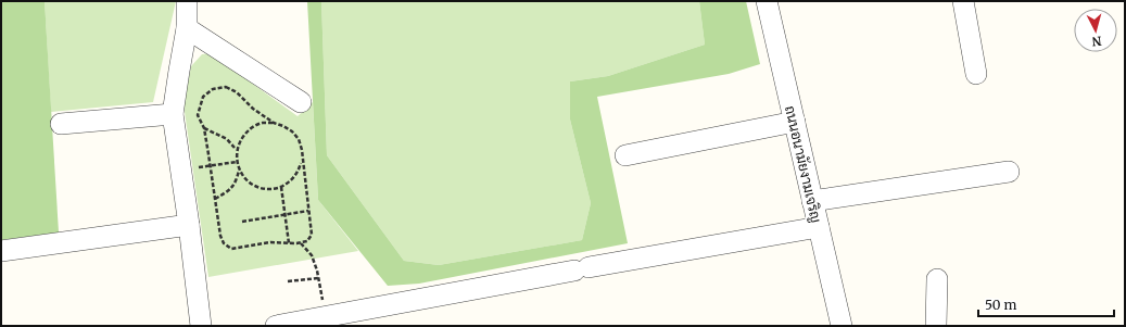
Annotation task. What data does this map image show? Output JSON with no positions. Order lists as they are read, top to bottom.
{
  "streets": {
    "street": ["ถนนอนามัยงามเจริญ"]
  },
  "scale_bar": "50 m",
  "north": "bottom"
}
